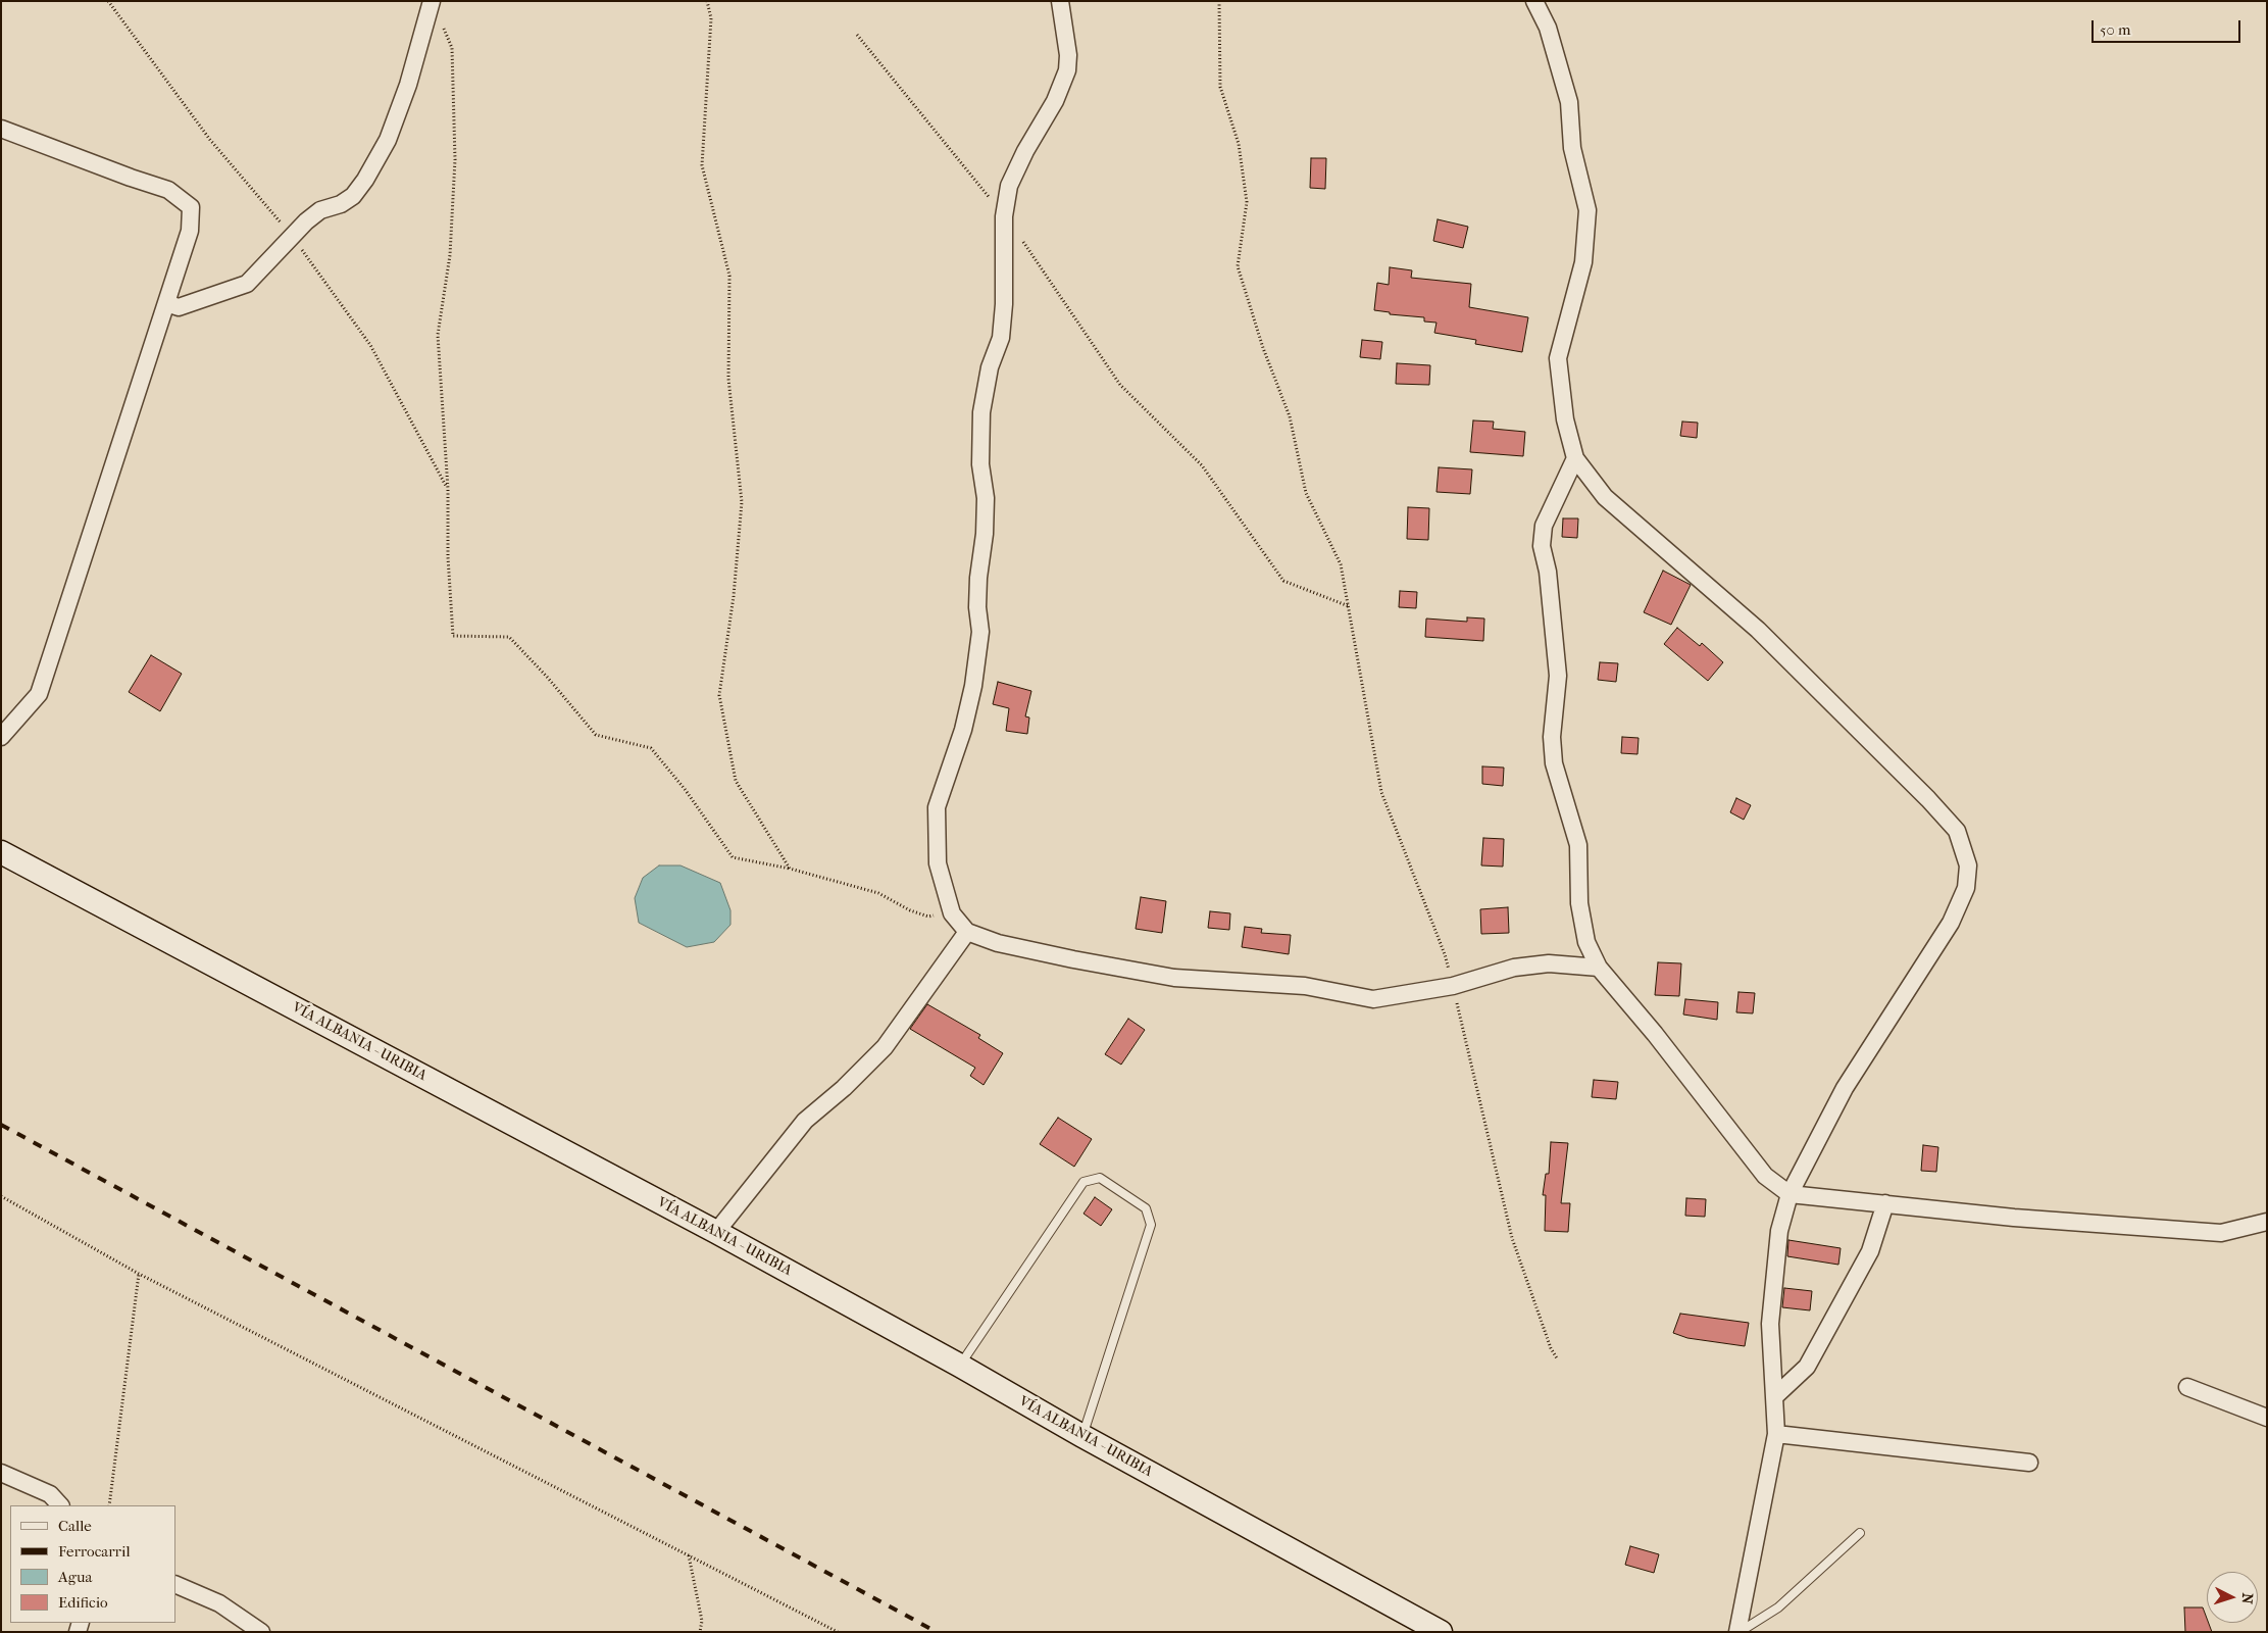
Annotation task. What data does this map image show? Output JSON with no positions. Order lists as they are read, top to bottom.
{
  "streets": {
    "main road": ["VÍA ALBANIA - URIBIA"]
  },
  "legend": [
    "Calle",
    "Ferrocarril",
    "Agua",
    "Edificio"
  ],
  "scale_bar": "50 m",
  "north": "right"
}
